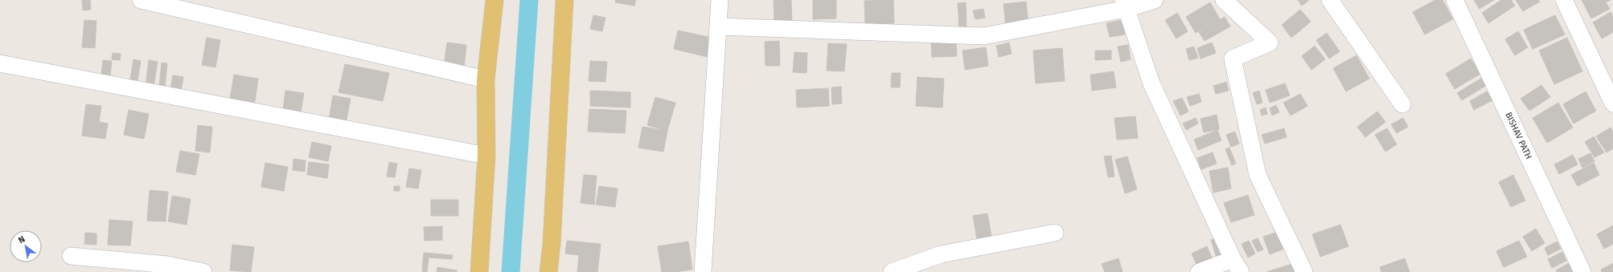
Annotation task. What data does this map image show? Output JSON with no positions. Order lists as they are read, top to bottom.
{
  "streets": {
    "street": ["BISHAV PATH"]
  },
  "north": "top left"
}
